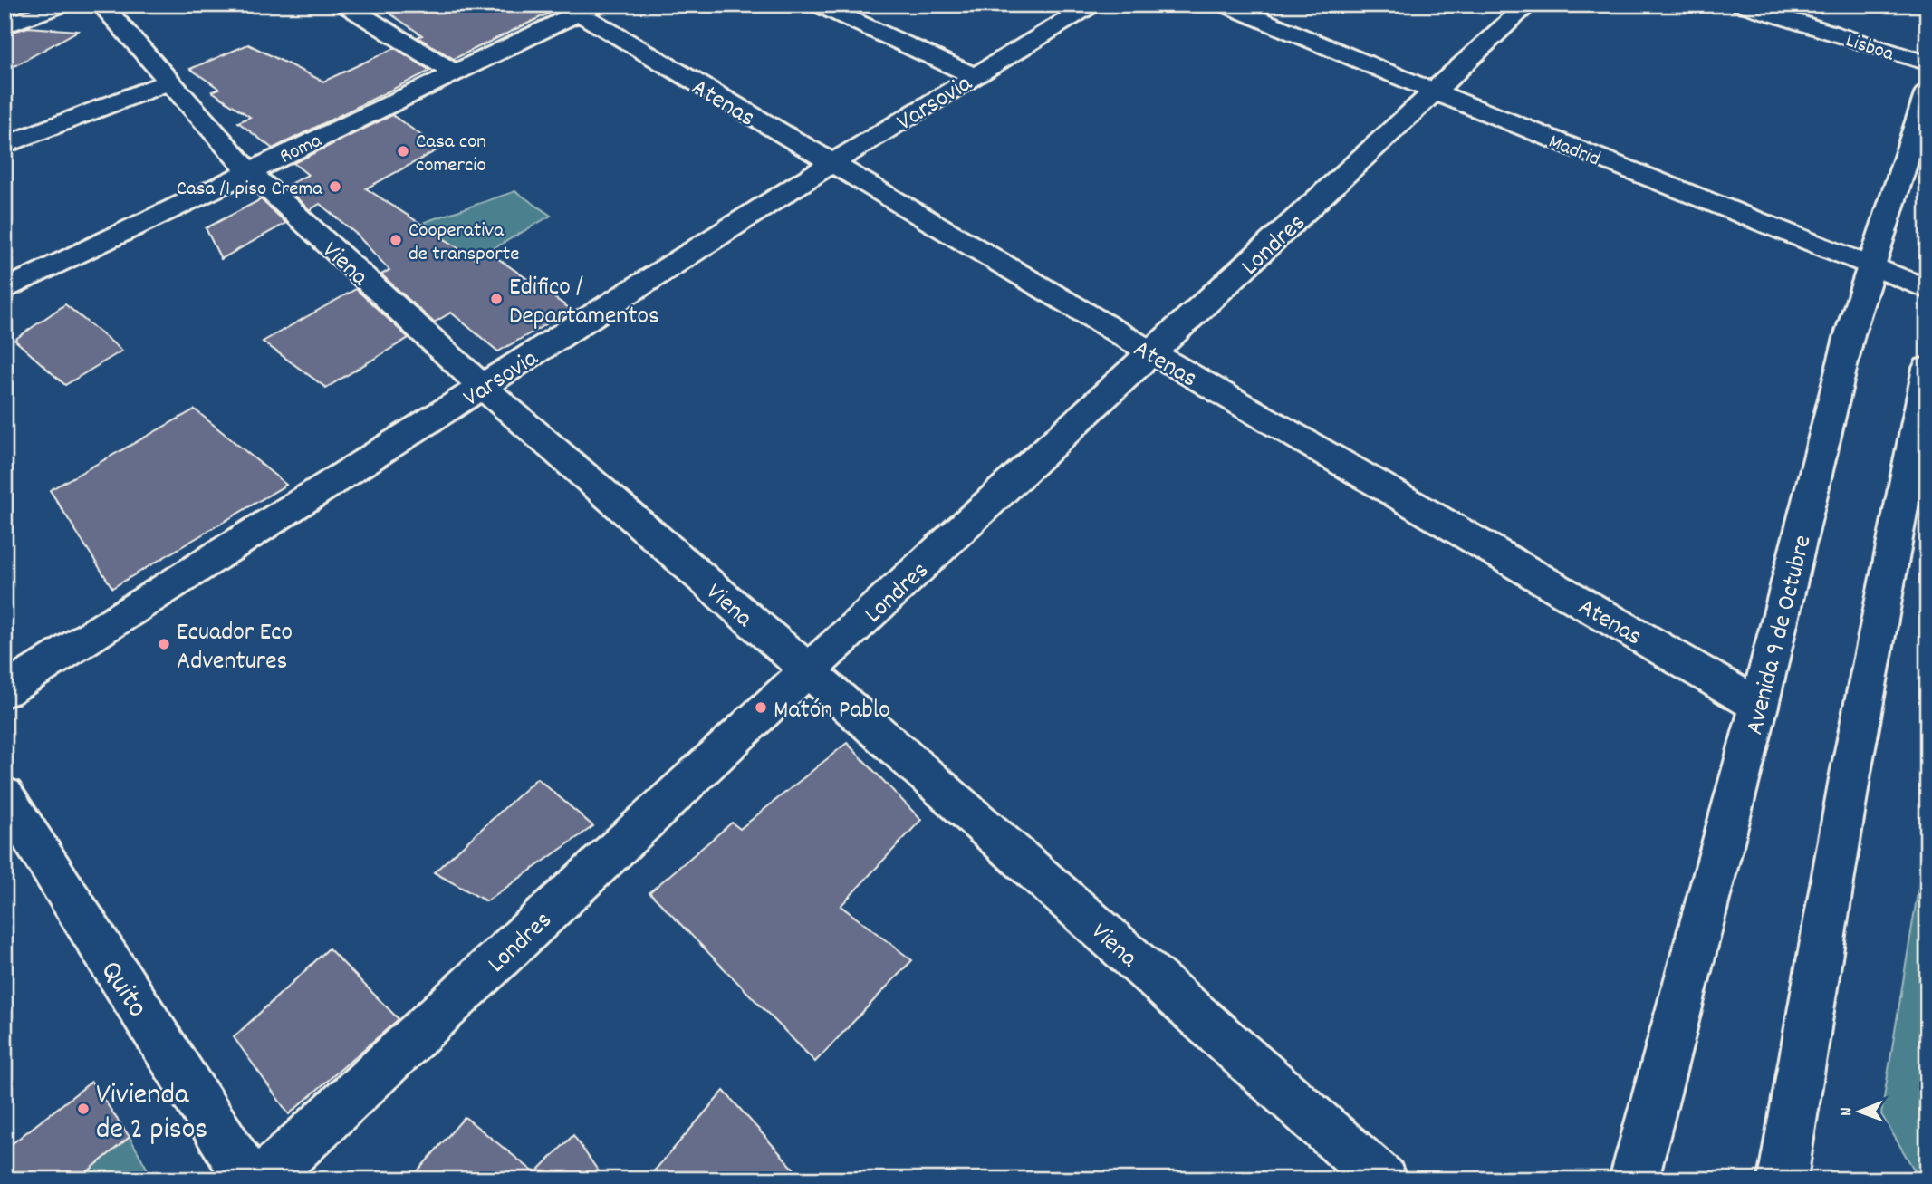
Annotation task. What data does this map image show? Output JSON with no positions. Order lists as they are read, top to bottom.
{
  "streets": {
    "street": [
      "Lisboa",
      "Atenas",
      "Varsovia",
      "Roma",
      "Madrid",
      "Londres",
      "Viena",
      "Avenida 9 de Octubre",
      "Quito"
    ]
  },
  "crossings": [
    ["Atenas", "Varsovia"],
    ["Atenas", "Roma"],
    ["Atenas", "Londres"],
    ["Atenas", "Avenida 9 de Octubre"],
    ["Varsovia", "Viena"],
    ["Roma", "Viena"],
    ["Madrid", "Londres"],
    ["Madrid", "Avenida 9 de Octubre"],
    ["Londres", "Viena"]
  ],
  "places": [
    "Casa con comercio",
    "Casa /1 piso Crema",
    "Cooperativa de transporte",
    "Edifico / Departamentos",
    "Ecuador Eco Adventures",
    "Matón Pablo",
    "Vivienda de 2 pisos"
  ],
  "north": "left"
}
